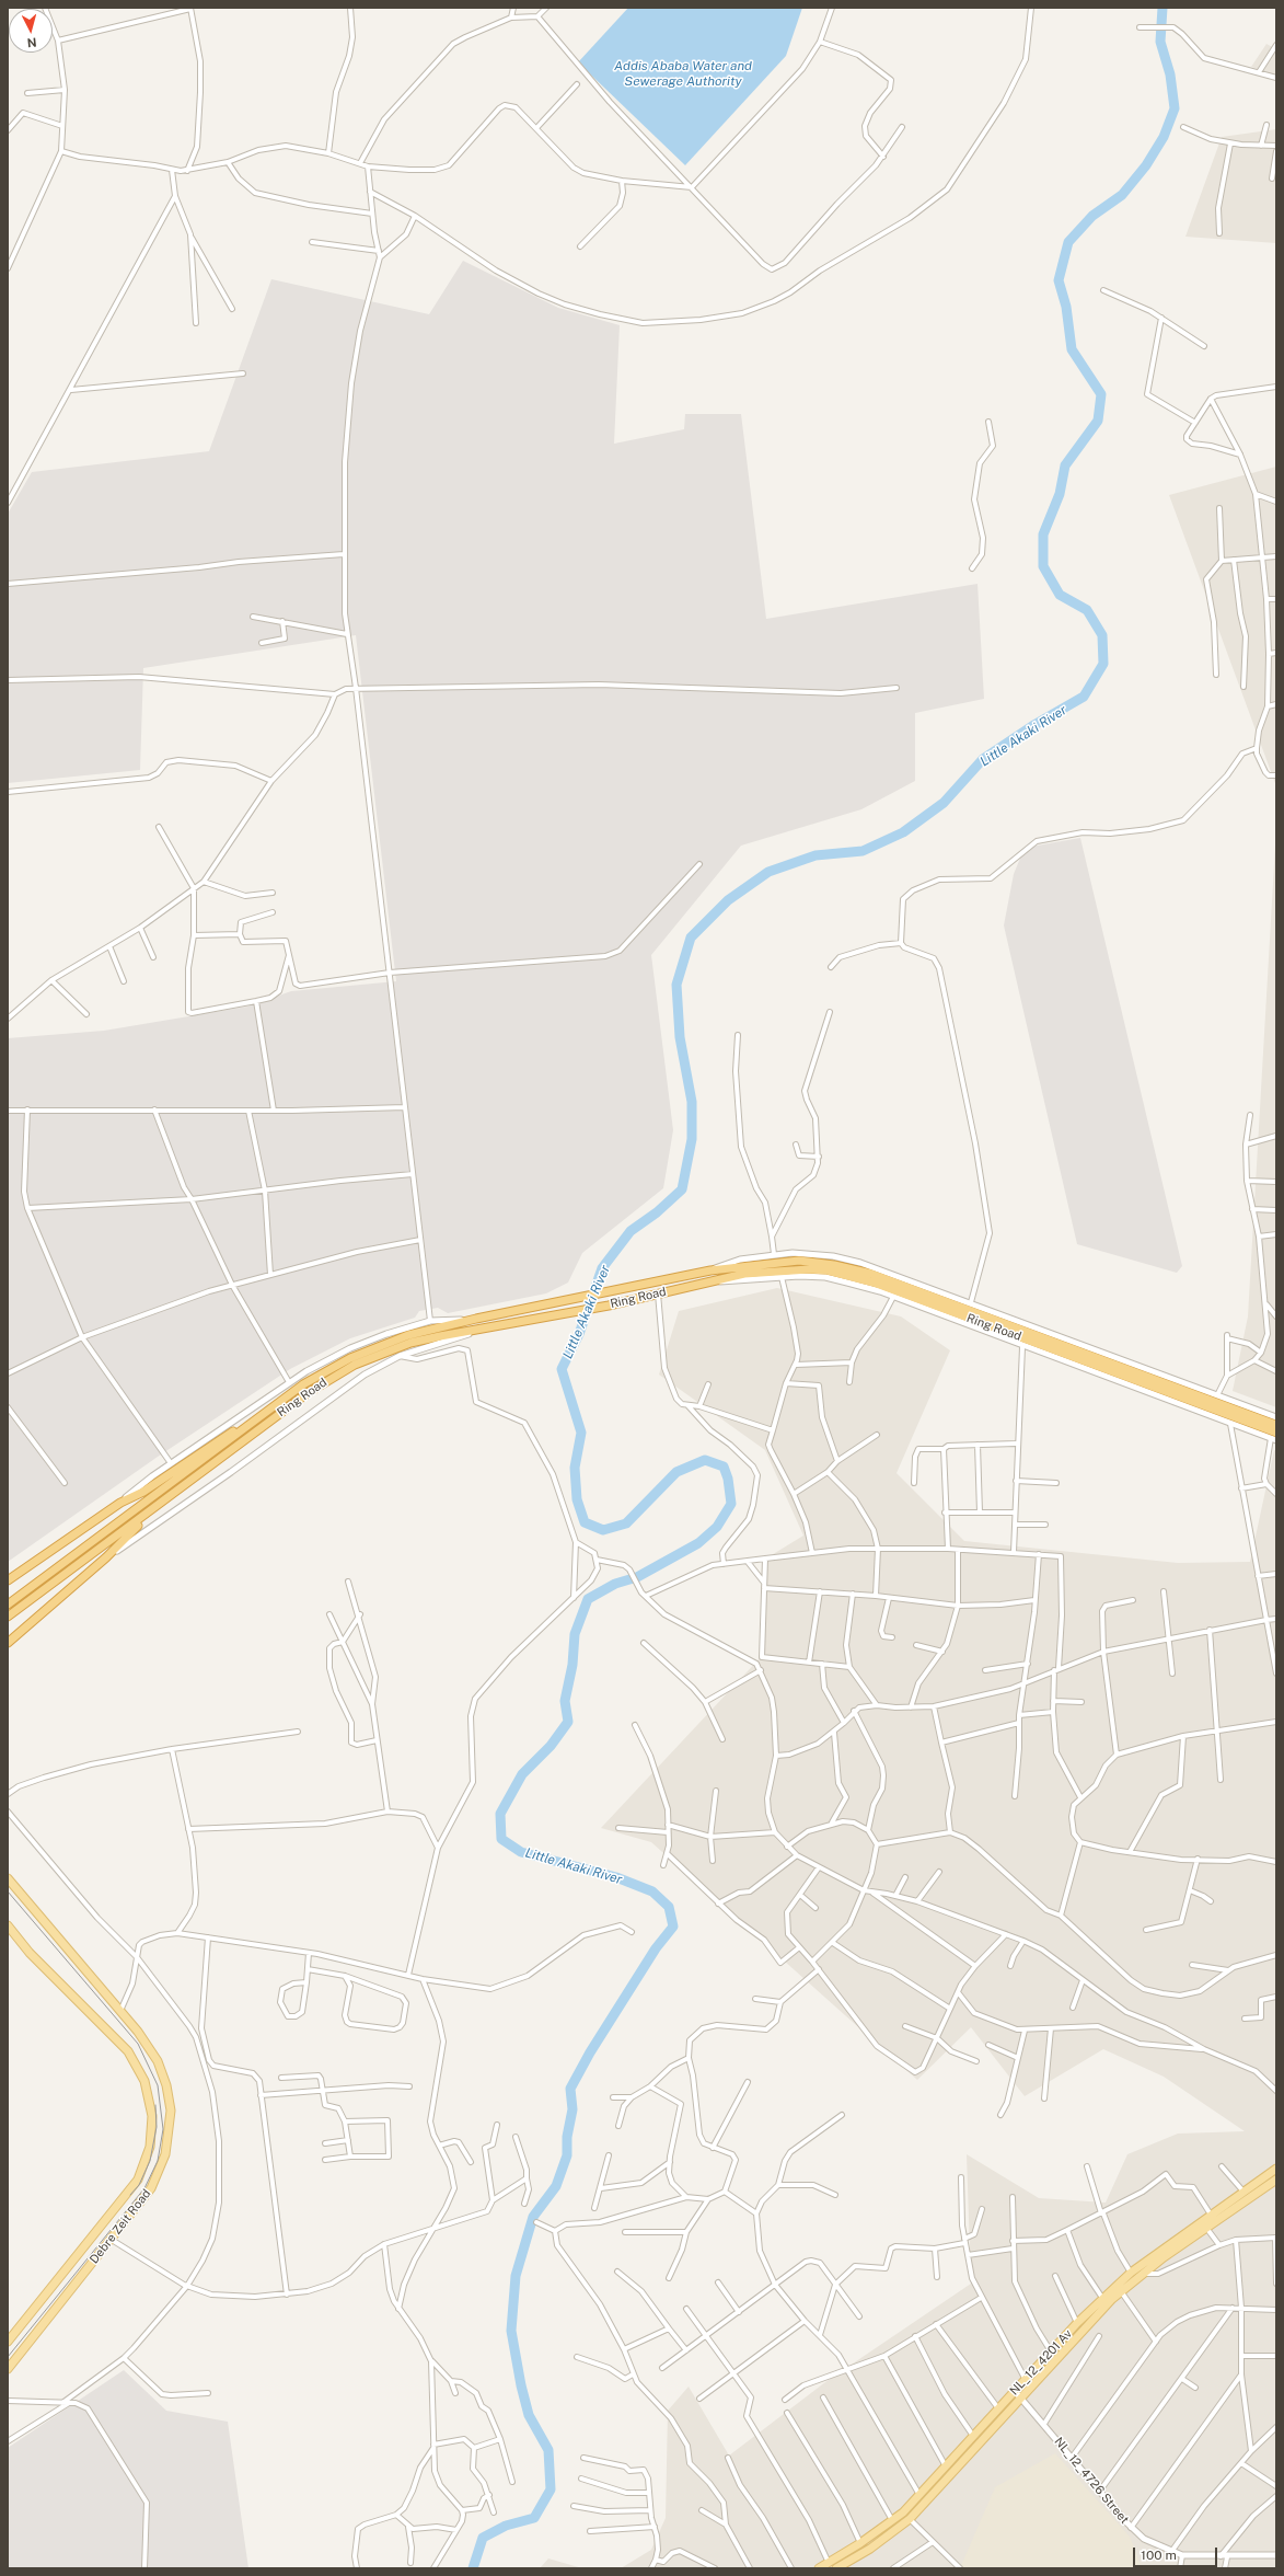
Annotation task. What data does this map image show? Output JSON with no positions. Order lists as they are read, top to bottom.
{
  "streets": {
    "highway": ["Ring Road"],
    "main road": ["Debre Zeit Road", "NL_12_4201 Av"],
    "street": ["NL_12_4726 Street"]
  },
  "crossings": [
    ["NL_12_4201 Av", "NL_12_4726 Street"]
  ],
  "water": ["Addis Ababa Water and Sewerage Authority", "Little Akaki River"],
  "scale_bar": "100 m",
  "north": "bottom"
}
